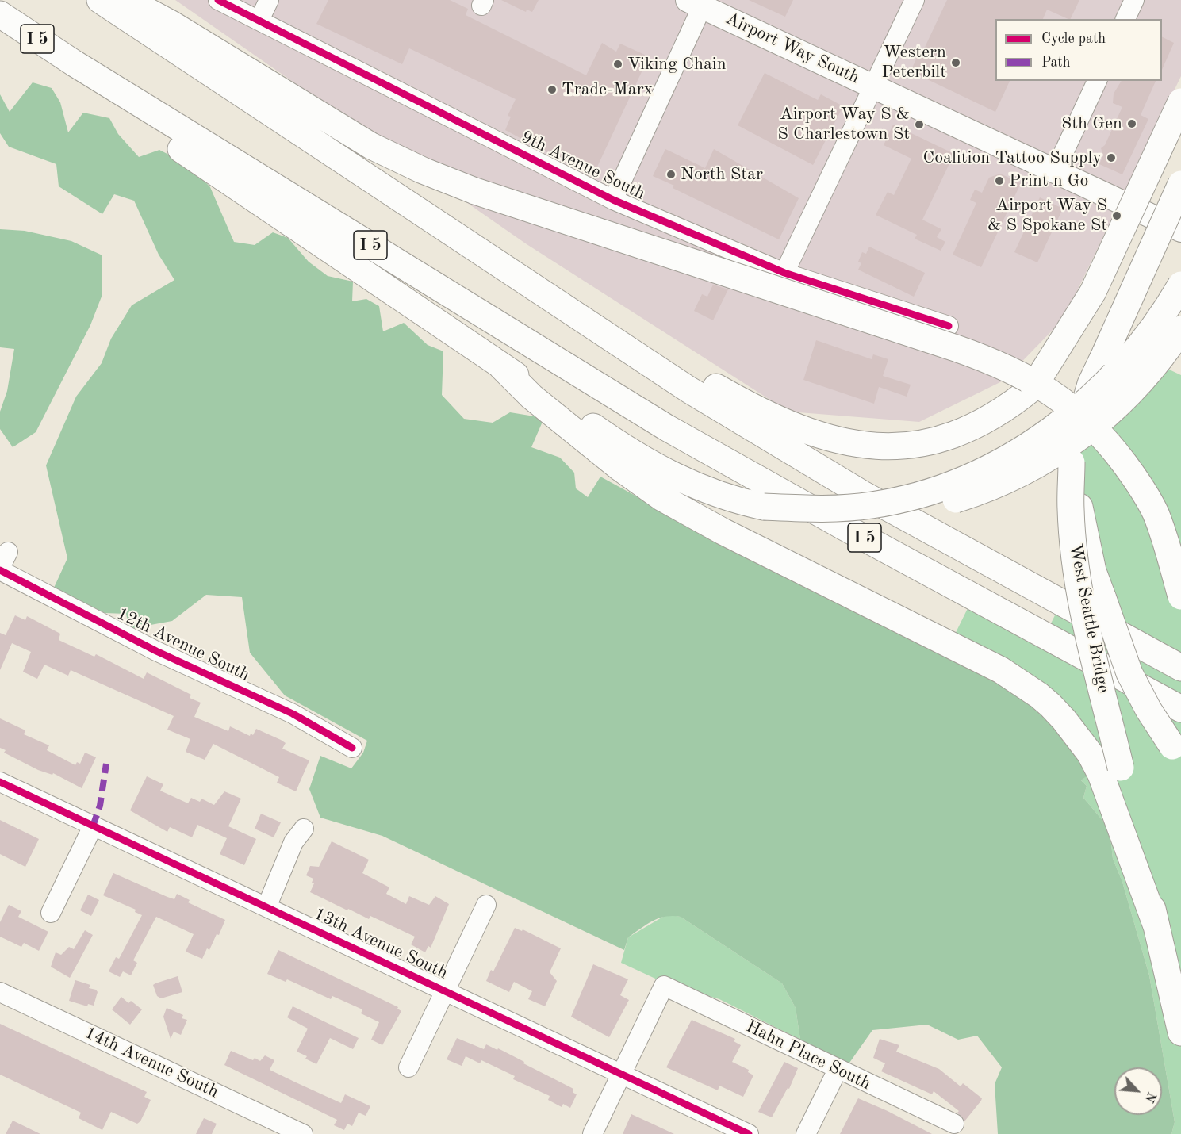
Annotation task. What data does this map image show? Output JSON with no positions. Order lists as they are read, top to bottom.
{
  "streets": {
    "highway": ["I 5", "West Seattle Bridge"],
    "main road": ["Airport Way South"],
    "street": [
      "9th Avenue South",
      "12th Avenue South",
      "13th Avenue South",
      "Hahn Place South",
      "14th Avenue South"
    ]
  },
  "crossings": [
    ["13th Avenue South", "Hahn Place South"]
  ],
  "places": [
    "Western Peterbilt",
    "Viking Chain",
    "Trade-Marx",
    "8th Gen",
    "Airport Way S & S Charlestown St",
    "Coalition Tattoo Supply",
    "North Star",
    "Print n Go",
    "Airport Way S & S Spokane St"
  ],
  "legend": ["Cycle path", "Path"],
  "north": "bottom right"
}
